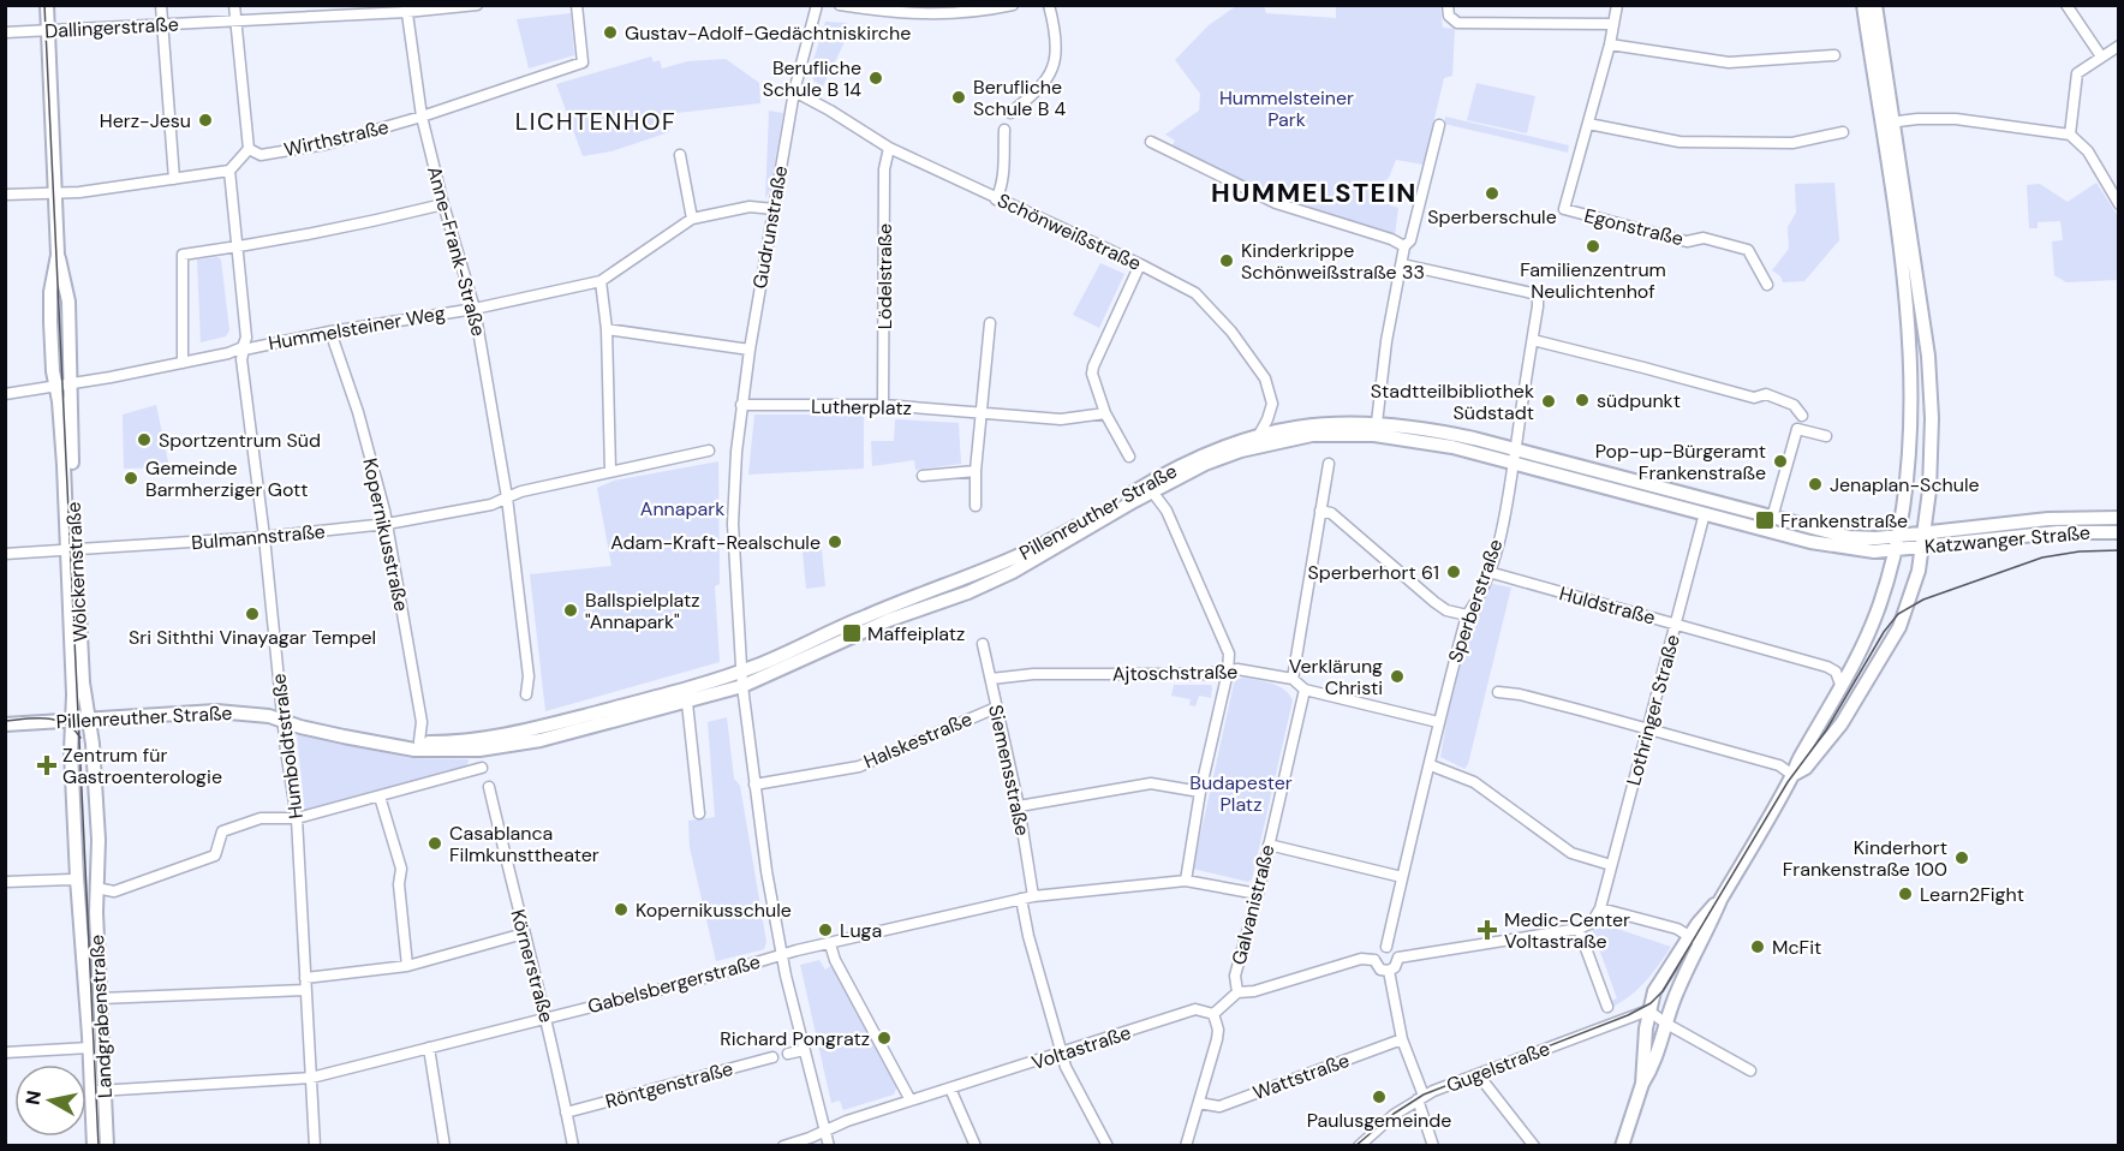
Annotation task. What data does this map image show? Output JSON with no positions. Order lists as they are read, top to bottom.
{
  "streets": {
    "main road": [
      "Pillenreuther Straße",
      "Katzwanger Straße",
      "Wölckernstraße",
      "Landgrabenstraße"
    ],
    "street": [
      "Dallingerstraße",
      "Wirthstraße",
      "Gudrunstraße",
      "Egonstraße",
      "Schönweißstraße",
      "Anne-Frank-Straße",
      "Lödelstraße",
      "Hummelsteiner Weg",
      "Lutherplatz",
      "Kopernikusstraße",
      "Bulmannstraße",
      "Sperberstraße",
      "Huldstraße",
      "Ajtoschstraße",
      "Lothringer Straße",
      "Halskestraße",
      "Humboldtstraße",
      "Siemensstraße",
      "Galvanistraße",
      "Körnerstraße",
      "Gabelsbergerstraße",
      "Voltastraße",
      "Gugelstraße",
      "Wattstraße",
      "Röntgenstraße"
    ]
  },
  "crossings": [
    ["Dallingerstraße", "Anne-Frank-Straße"],
    ["Dallingerstraße", "Wölckernstraße"],
    ["Wirthstraße", "Anne-Frank-Straße"],
    ["Gudrunstraße", "Schönweißstraße"],
    ["Gudrunstraße", "Hummelsteiner Weg"],
    ["Gudrunstraße", "Lutherplatz"],
    ["Gudrunstraße", "Pillenreuther Straße"],
    ["Schönweißstraße", "Lödelstraße"],
    ["Schönweißstraße", "Pillenreuther Straße"],
    ["Anne-Frank-Straße", "Hummelsteiner Weg"],
    ["Anne-Frank-Straße", "Bulmannstraße"],
    ["Lödelstraße", "Lutherplatz"],
    ["Hummelsteiner Weg", "Kopernikusstraße"],
    ["Hummelsteiner Weg", "Wölckernstraße"],
    ["Hummelsteiner Weg", "Humboldtstraße"],
    ["Pillenreuther Straße", "Kopernikusstraße"],
    ["Pillenreuther Straße", "Katzwanger Straße"],
    ["Pillenreuther Straße", "Wölckernstraße"],
    ["Pillenreuther Straße", "Sperberstraße"],
    ["Pillenreuther Straße", "Lothringer Straße"],
    ["Pillenreuther Straße", "Humboldtstraße"],
    ["Kopernikusstraße", "Bulmannstraße"],
    ["Bulmannstraße", "Wölckernstraße"],
    ["Bulmannstraße", "Humboldtstraße"],
    ["Wölckernstraße", "Landgrabenstraße"],
    ["Sperberstraße", "Huldstraße"],
    ["Huldstraße", "Lothringer Straße"],
    ["Ajtoschstraße", "Siemensstraße"],
    ["Halskestraße", "Siemensstraße"],
    ["Humboldtstraße", "Gabelsbergerstraße"],
    ["Siemensstraße", "Gabelsbergerstraße"],
    ["Galvanistraße", "Gabelsbergerstraße"],
    ["Körnerstraße", "Gabelsbergerstraße"],
    ["Körnerstraße", "Röntgenstraße"],
    ["Gabelsbergerstraße", "Landgrabenstraße"]
  ],
  "districts": ["LICHTENHOF", "HUMMELSTEIN"],
  "parks": ["Hummelsteiner Park", "Annapark", "Budapester Platz"],
  "places": {
    "other": [
      "Gustav-Adolf-Gedächtniskirche",
      "Berufliche Schule B 14",
      "Berufliche Schule B 4",
      "Herz-Jesu",
      "Sperberschule",
      "Familienzentrum Neulichtenhof",
      "Kinderkrippe Schönweißstraße 33",
      "südpunkt",
      "Stadtteilbibliothek Südstadt",
      "Sportzentrum Süd",
      "Pop-up-Bürgeramt Frankenstraße",
      "Gemeinde Barmherziger Gott",
      "Jenaplan-Schule",
      "Adam-Kraft-Realschule",
      "Sperberhort 61",
      "Ballspielplatz \"Annapark\"",
      "Sri Siththi Vinayagar Tempel",
      "Verklärung Christi",
      "Casablanca Filmkunsttheater",
      "Kinderhort Frankenstraße 100",
      "Learn2Fight",
      "Kopernikusschule",
      "Luga",
      "McFit",
      "Richard Pongratz",
      "Paulusgemeinde"
    ],
    "transit": ["Frankenstraße", "Maffeiplatz"],
    "health": ["Zentrum für Gastroenterologie", "Medic-Center Voltastraße"]
  },
  "north": "left"
}
